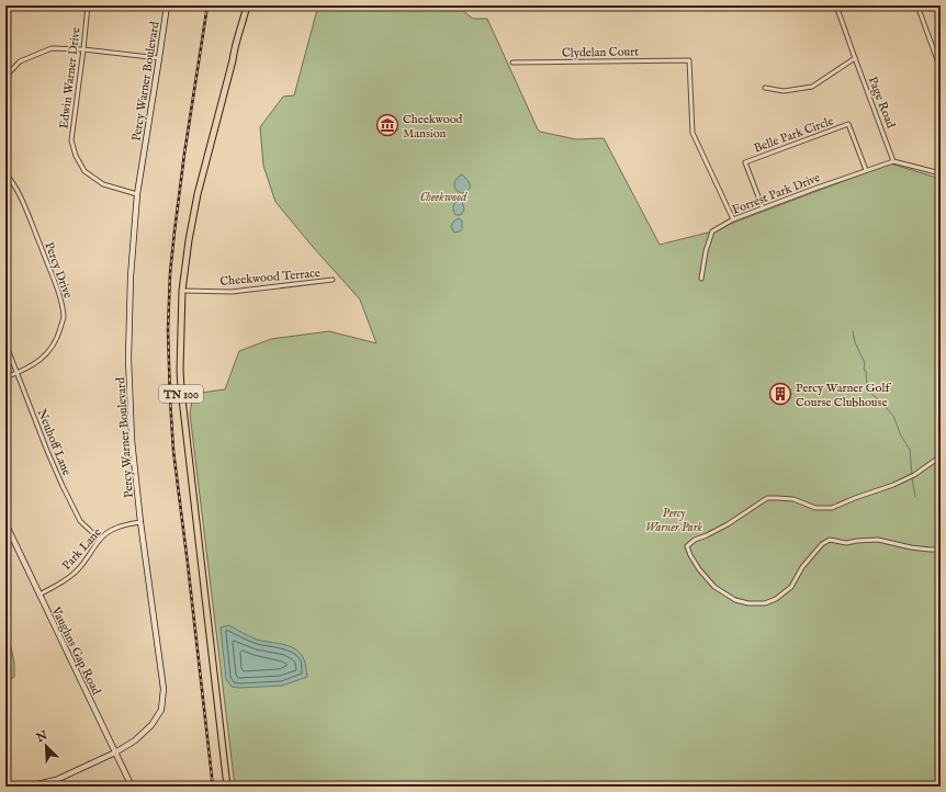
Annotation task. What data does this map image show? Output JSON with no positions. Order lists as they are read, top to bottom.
{
  "streets": {
    "main road": ["TN 100"],
    "street": [
      "Clydelan Court",
      "Edwin Warner Drive",
      "Percy Warner Boulevard",
      "Page Road",
      "Belle Park Circle",
      "Forrest Park Drive",
      "Percy Drive",
      "Cheekwood Terrace",
      "Neuhoff Lane",
      "Park Lane",
      "Vaughns Gap Road"
    ]
  },
  "crossings": [
    ["Clydelan Court", "Forrest Park Drive"],
    ["Edwin Warner Drive", "Percy Warner Boulevard"],
    ["Percy Warner Boulevard", "Park Lane"],
    ["Percy Warner Boulevard", "Vaughns Gap Road"],
    ["Page Road", "Forrest Park Drive"],
    ["Belle Park Circle", "Forrest Park Drive"],
    ["Percy Drive", "Neuhoff Lane"],
    ["Cheekwood Terrace", "TN 100"],
    ["Neuhoff Lane", "Park Lane"],
    ["Park Lane", "Vaughns Gap Road"]
  ],
  "parks": ["Cheekwood", "Percy Warner Park"],
  "places": {
    "museum": ["Cheekwood Mansion"],
    "building": ["Percy Warner Golf Course Clubhouse"]
  },
  "north": "top left"
}
